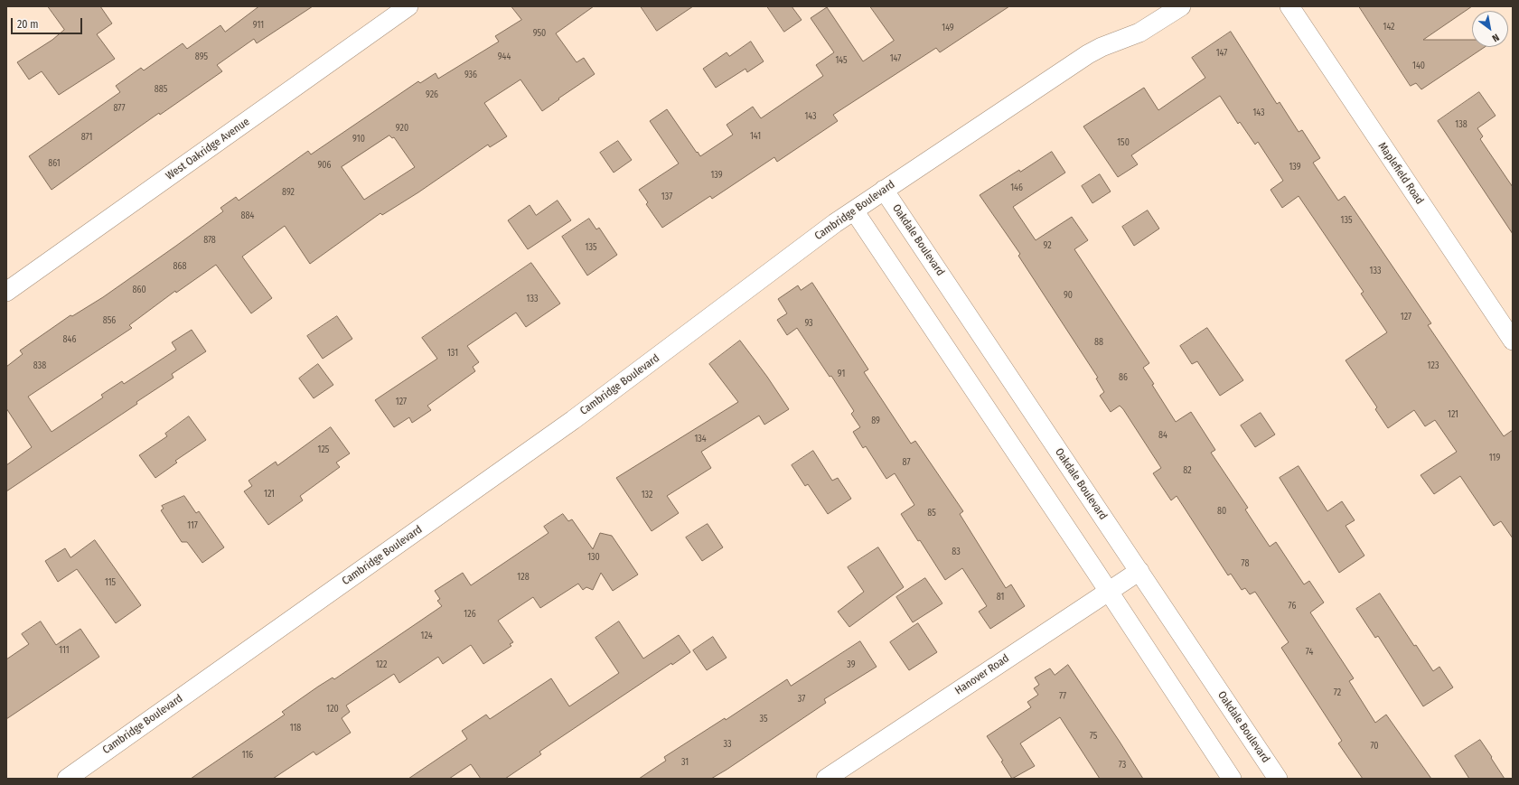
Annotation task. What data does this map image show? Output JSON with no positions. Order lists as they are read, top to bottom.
{
  "streets": {
    "street": [
      "West Oakridge Avenue",
      "Maplefield Road",
      "Cambridge Boulevard",
      "Oakdale Boulevard",
      "Hanover Road"
    ]
  },
  "crossings": [
    ["Cambridge Boulevard", "Oakdale Boulevard"],
    ["Oakdale Boulevard", "Hanover Road"]
  ],
  "house_numbers": [
    "911",
    "142",
    "149",
    "950",
    "147",
    "895",
    "944",
    "147",
    "145",
    "140",
    "936",
    "885",
    "926",
    "877",
    "143",
    "143",
    "138",
    "920",
    "141",
    "871",
    "910",
    "150",
    "861",
    "906",
    "139",
    "139",
    "146",
    "892",
    "137",
    "884",
    "135",
    "878",
    "92",
    "135",
    "868",
    "133",
    "860",
    "90",
    "133",
    "127",
    "856",
    "93",
    "846",
    "88",
    "131",
    "838",
    "123",
    "91",
    "86",
    "127",
    "121",
    "89",
    "84",
    "134",
    "125",
    "119",
    "87",
    "82",
    "121",
    "132",
    "80",
    "85",
    "117",
    "83",
    "130",
    "78",
    "128",
    "115",
    "81",
    "76",
    "126",
    "124",
    "111",
    "74",
    "122",
    "39",
    "72",
    "77",
    "37",
    "120",
    "35",
    "118",
    "75",
    "33",
    "70",
    "116",
    "31",
    "73"
  ],
  "scale_bar": "20 m",
  "north": "bottom right"
}
